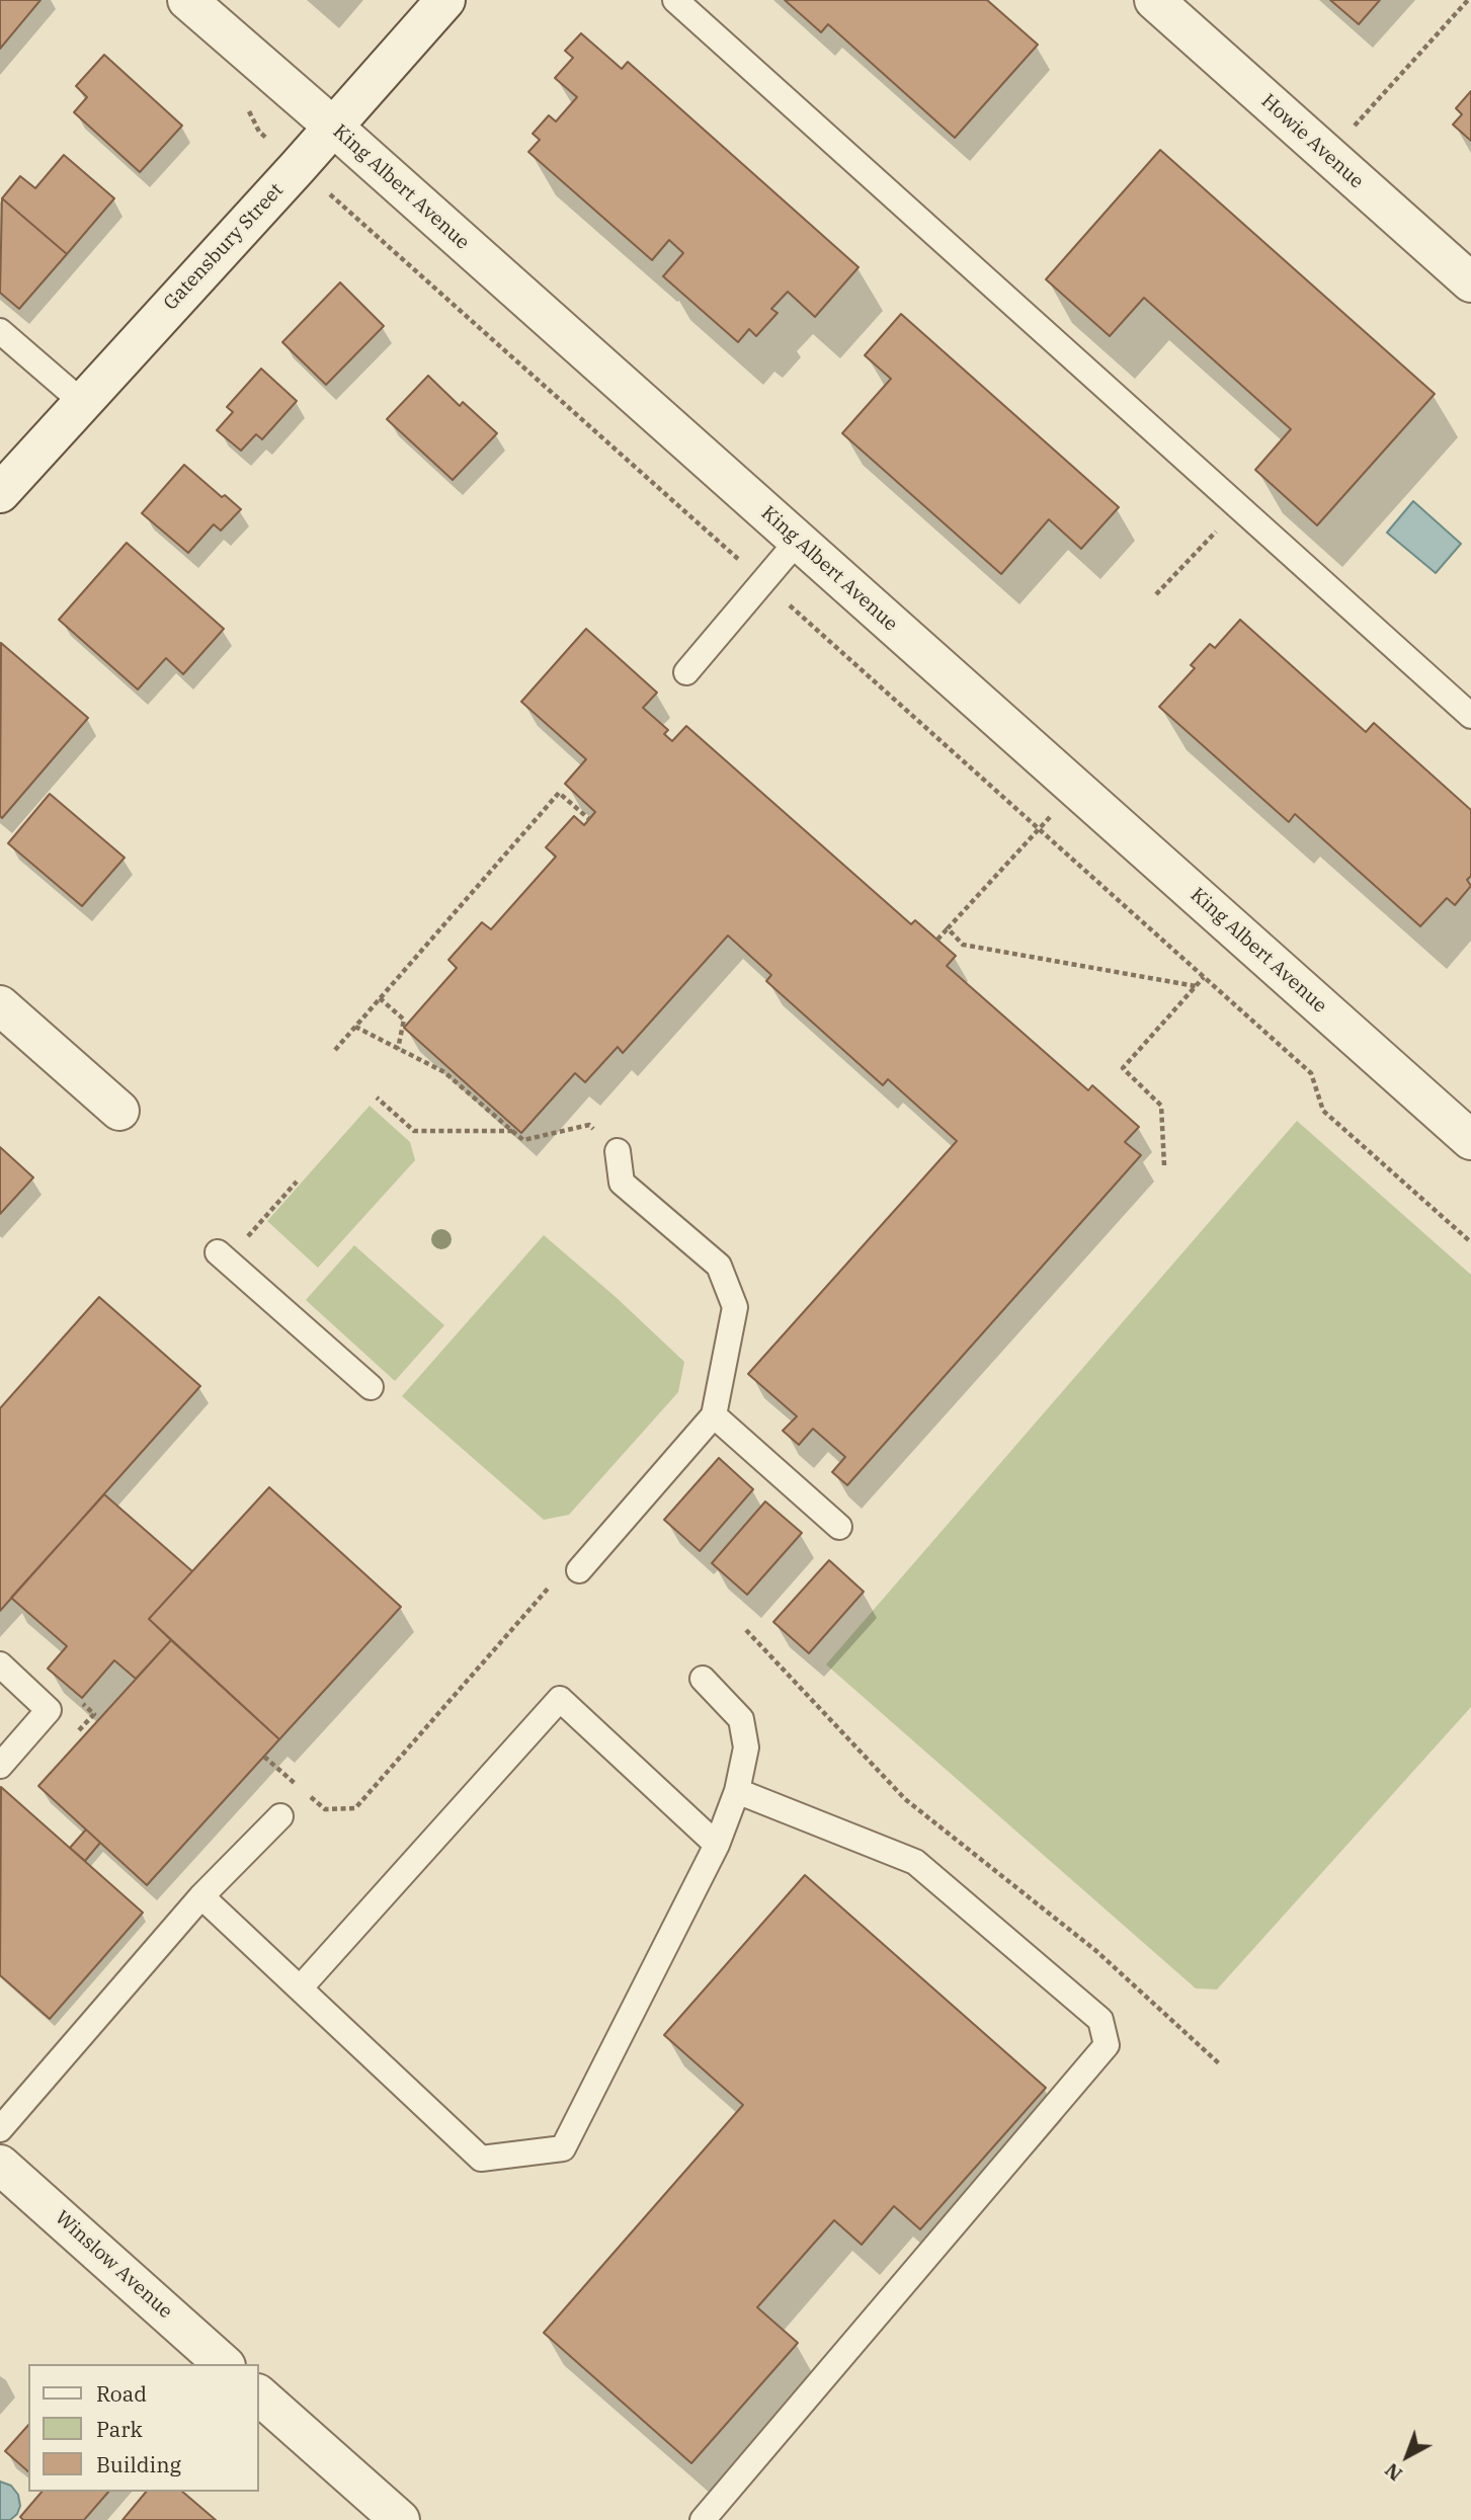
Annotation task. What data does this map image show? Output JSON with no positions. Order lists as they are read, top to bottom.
{
  "streets": {
    "street": [
      "Howie Avenue",
      "King Albert Avenue",
      "Gatensbury Street",
      "Winslow Avenue"
    ]
  },
  "crossings": [
    ["King Albert Avenue", "Gatensbury Street"]
  ],
  "legend": ["Road", "Park", "Building"],
  "north": "bottom left"
}
